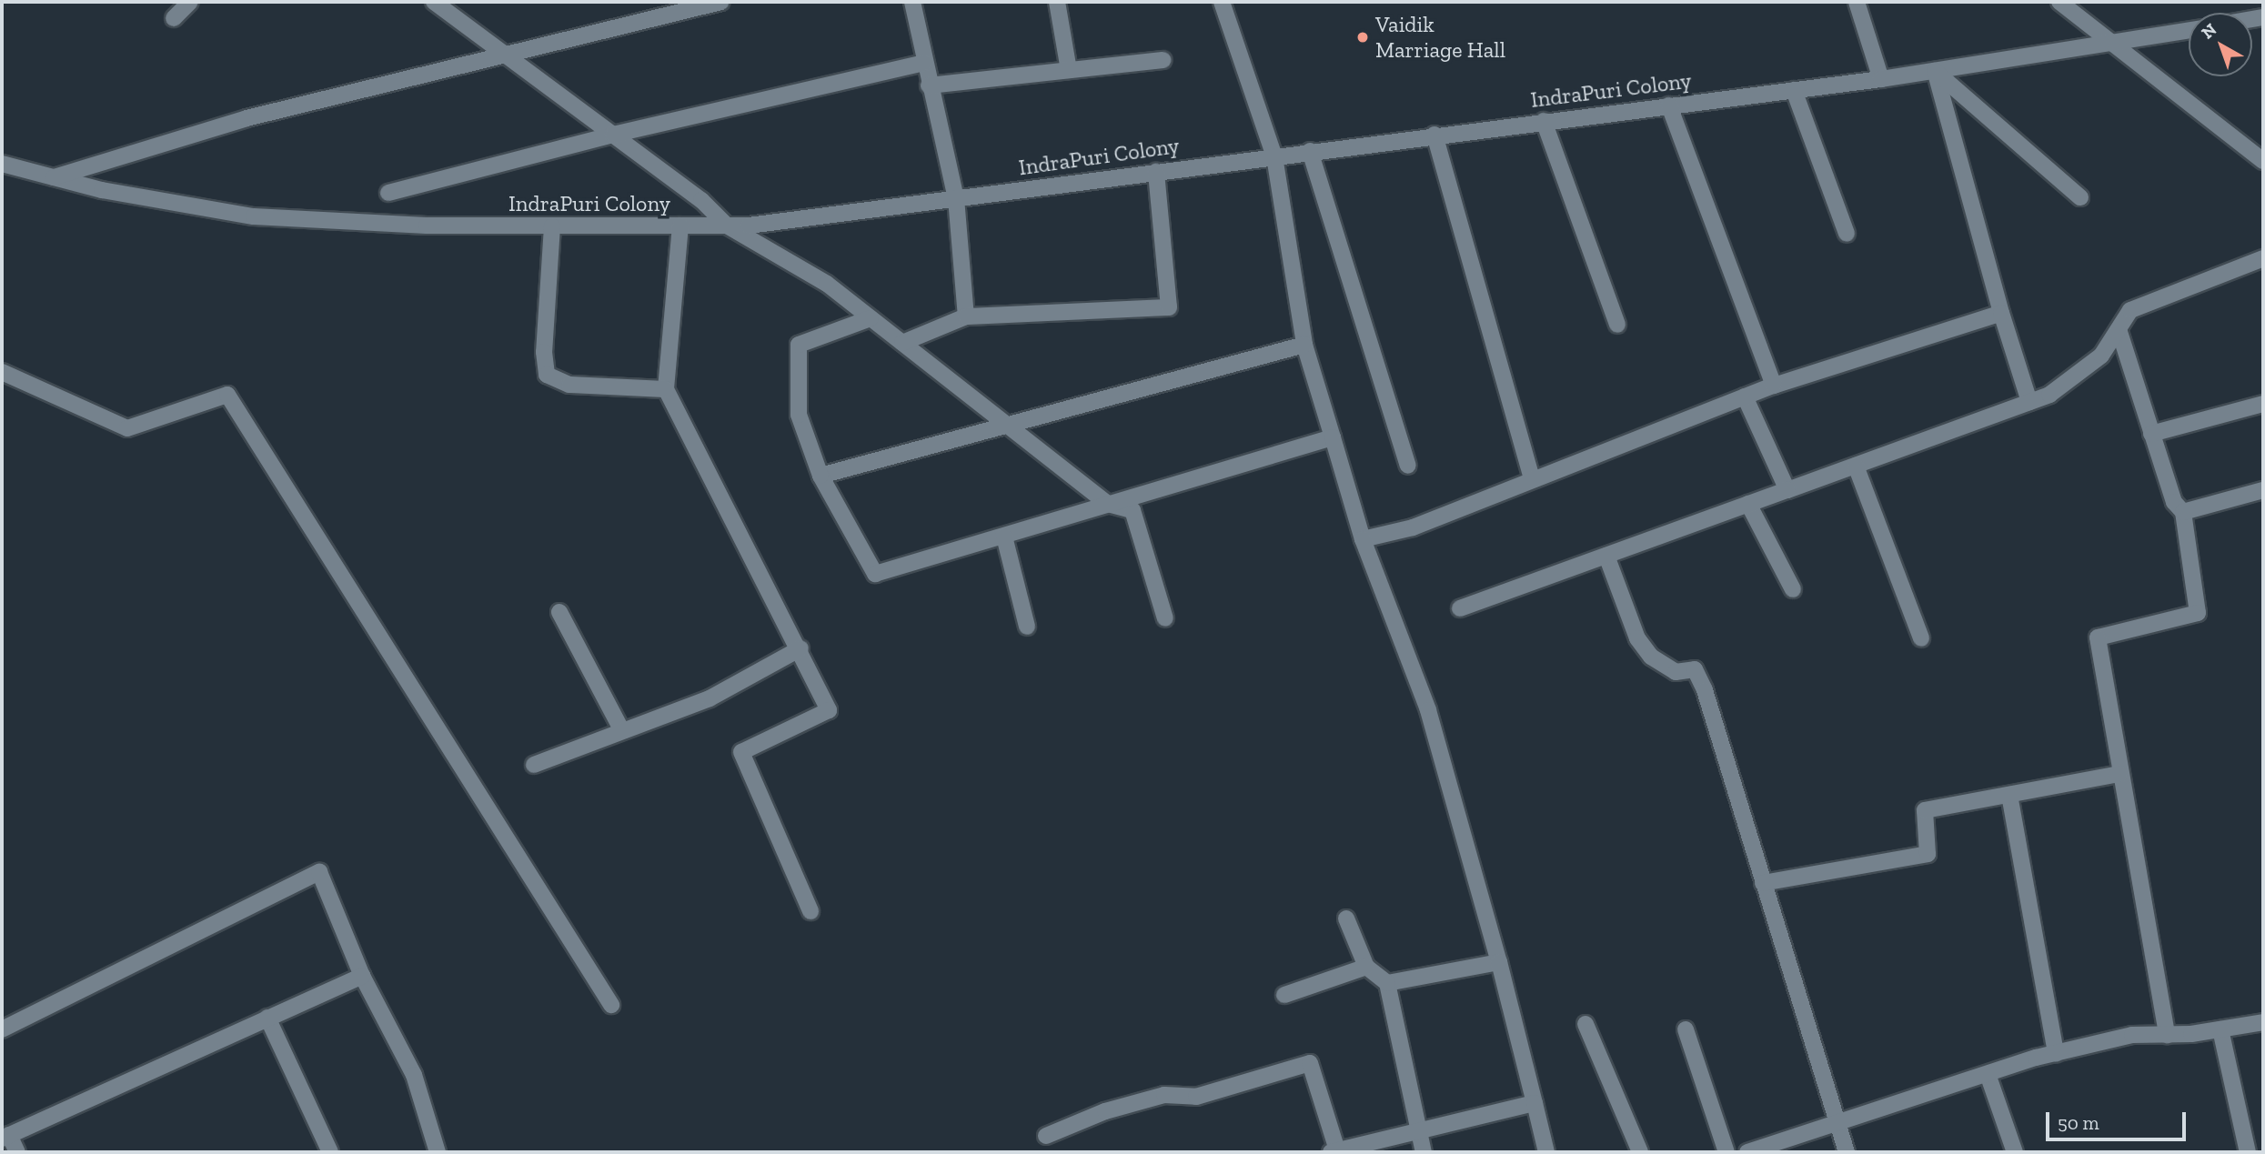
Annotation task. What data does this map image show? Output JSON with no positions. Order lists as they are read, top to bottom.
{
  "streets": {
    "street": ["IndraPuri Colony"]
  },
  "places": ["Vaidik Marriage Hall"],
  "scale_bar": "50 m",
  "north": "top left"
}
